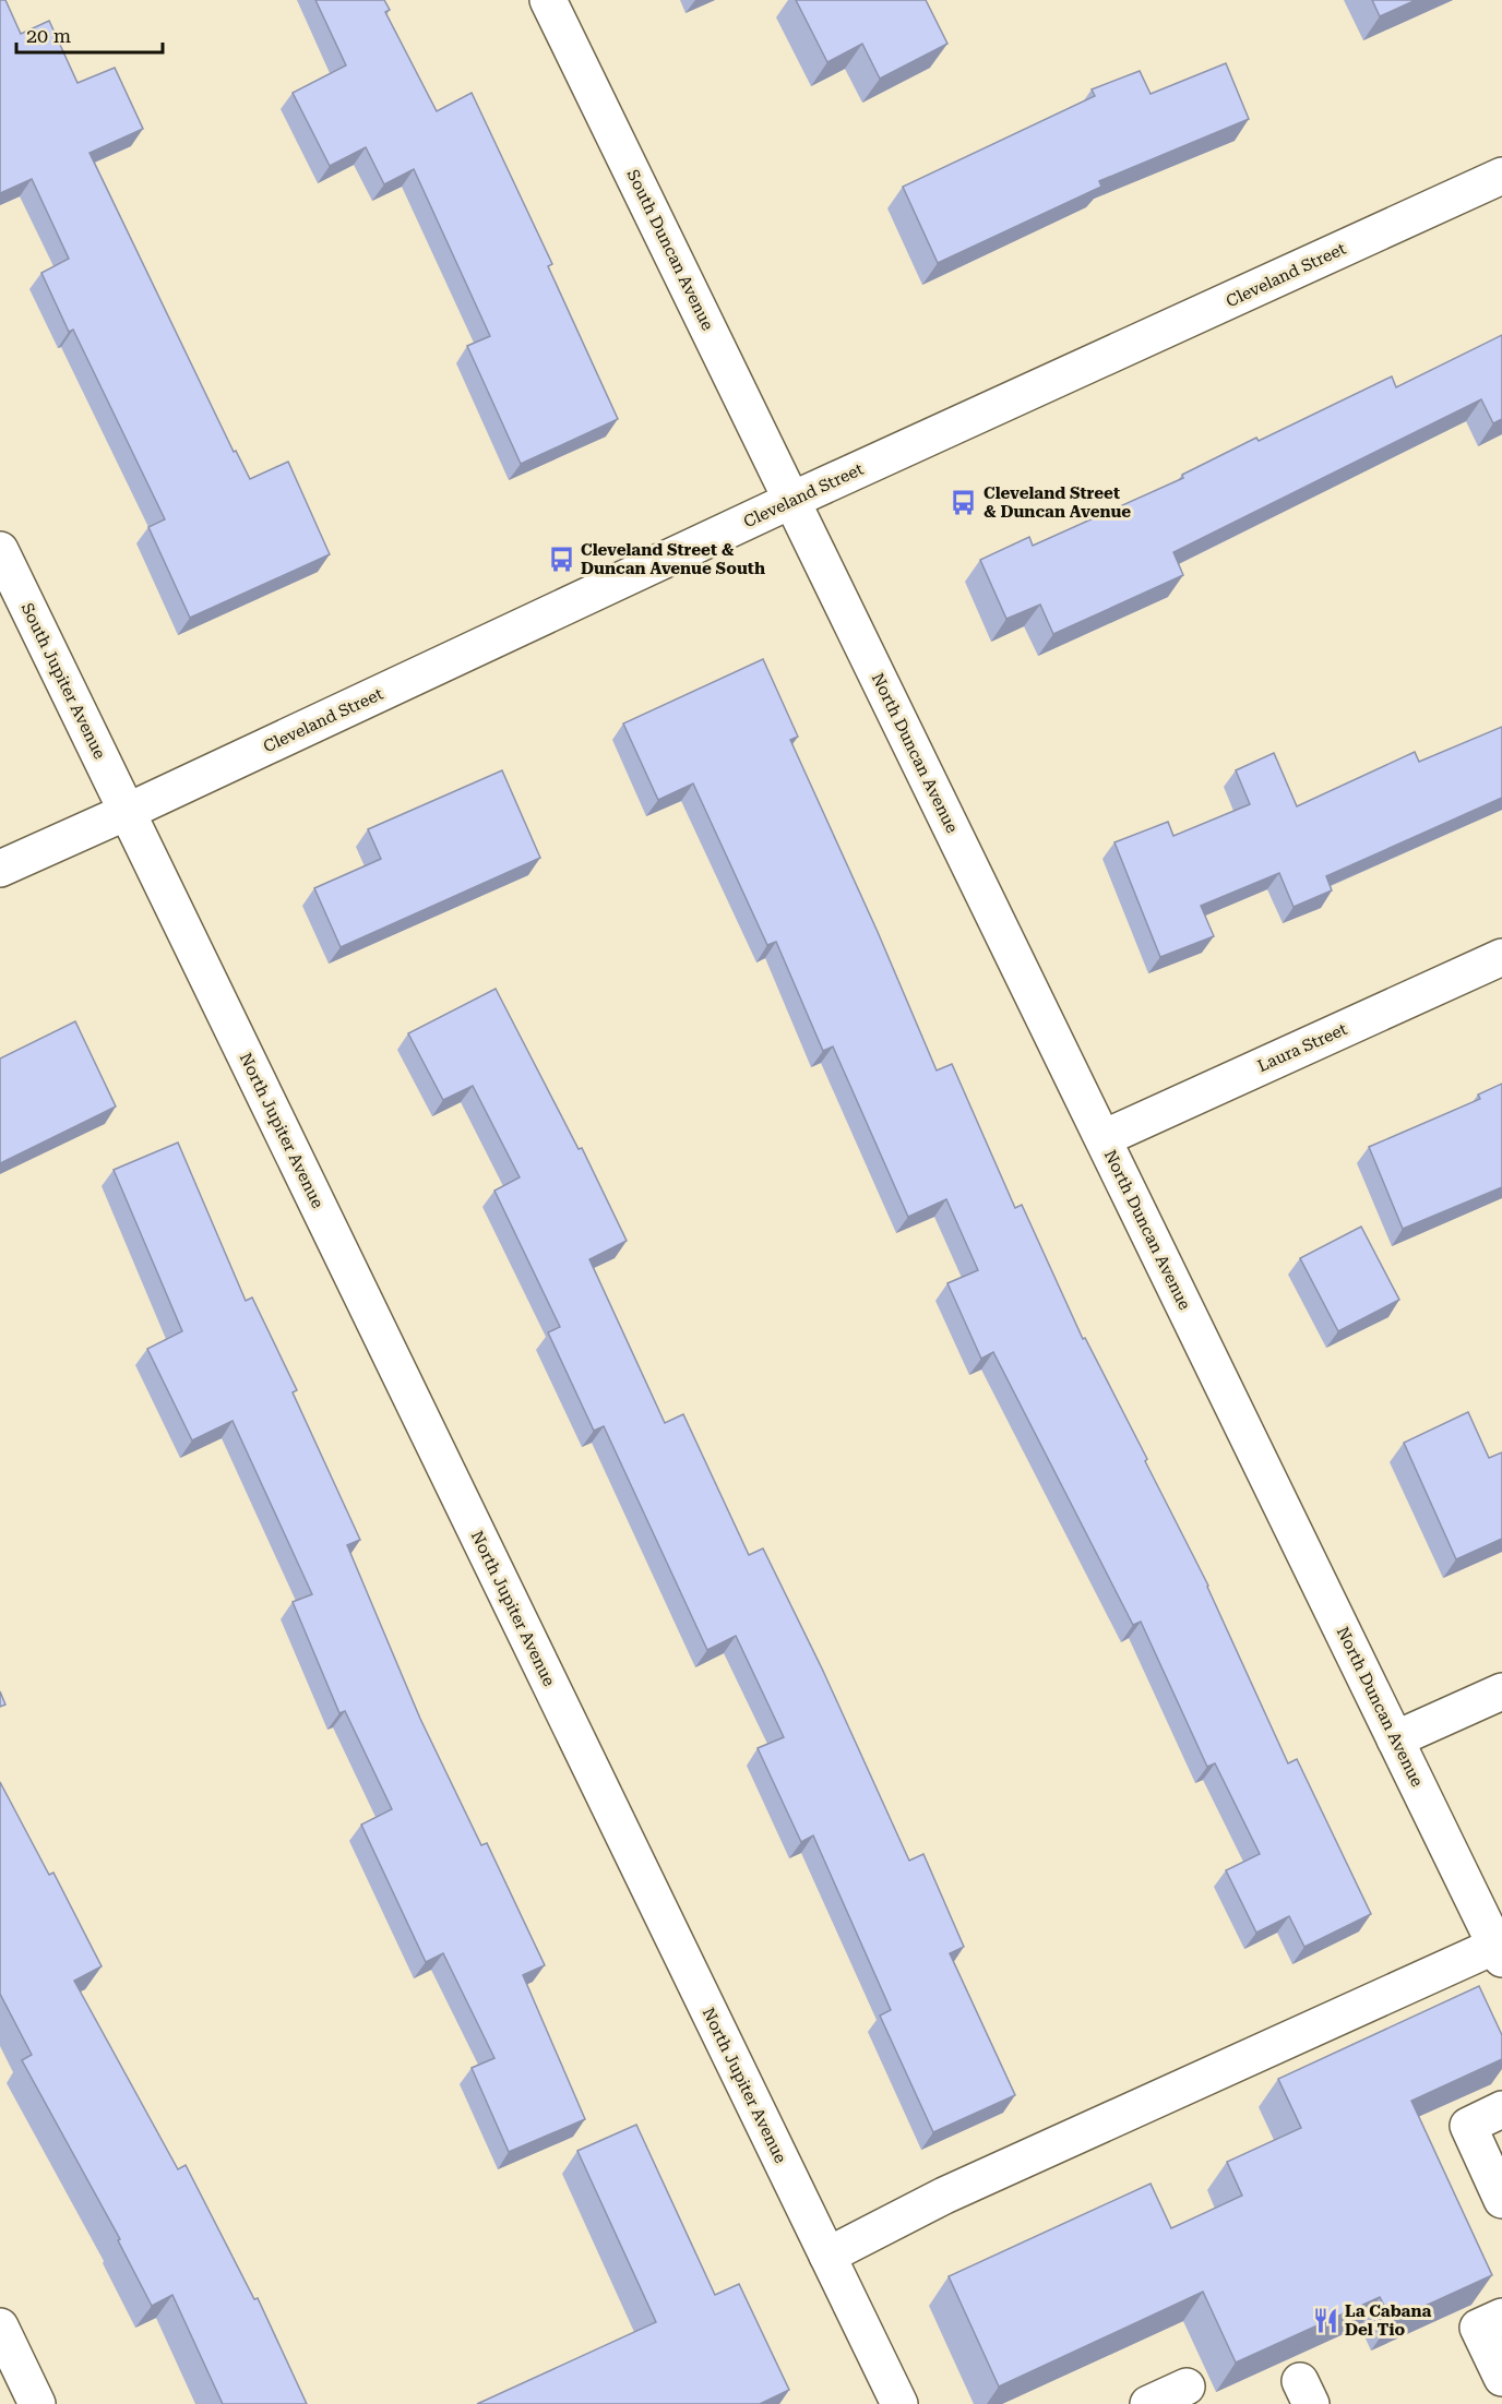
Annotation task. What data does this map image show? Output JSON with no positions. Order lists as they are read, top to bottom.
{
  "streets": {
    "street": [
      "South Duncan Avenue",
      "Cleveland Street",
      "South Jupiter Avenue",
      "North Duncan Avenue",
      "Laura Street",
      "North Jupiter Avenue"
    ]
  },
  "crossings": [
    ["South Duncan Avenue", "Cleveland Street"],
    ["South Duncan Avenue", "North Duncan Avenue"],
    ["Cleveland Street", "South Jupiter Avenue"],
    ["Cleveland Street", "North Duncan Avenue"],
    ["Cleveland Street", "North Jupiter Avenue"],
    ["South Jupiter Avenue", "North Jupiter Avenue"],
    ["North Duncan Avenue", "Laura Street"]
  ],
  "places": {
    "bus stop": ["Cleveland Street & Duncan Avenue", "Cleveland Street & Duncan Avenue South"],
    "restaurant": ["La Cabana Del Tio"]
  },
  "scale_bar": "20 m"
}
